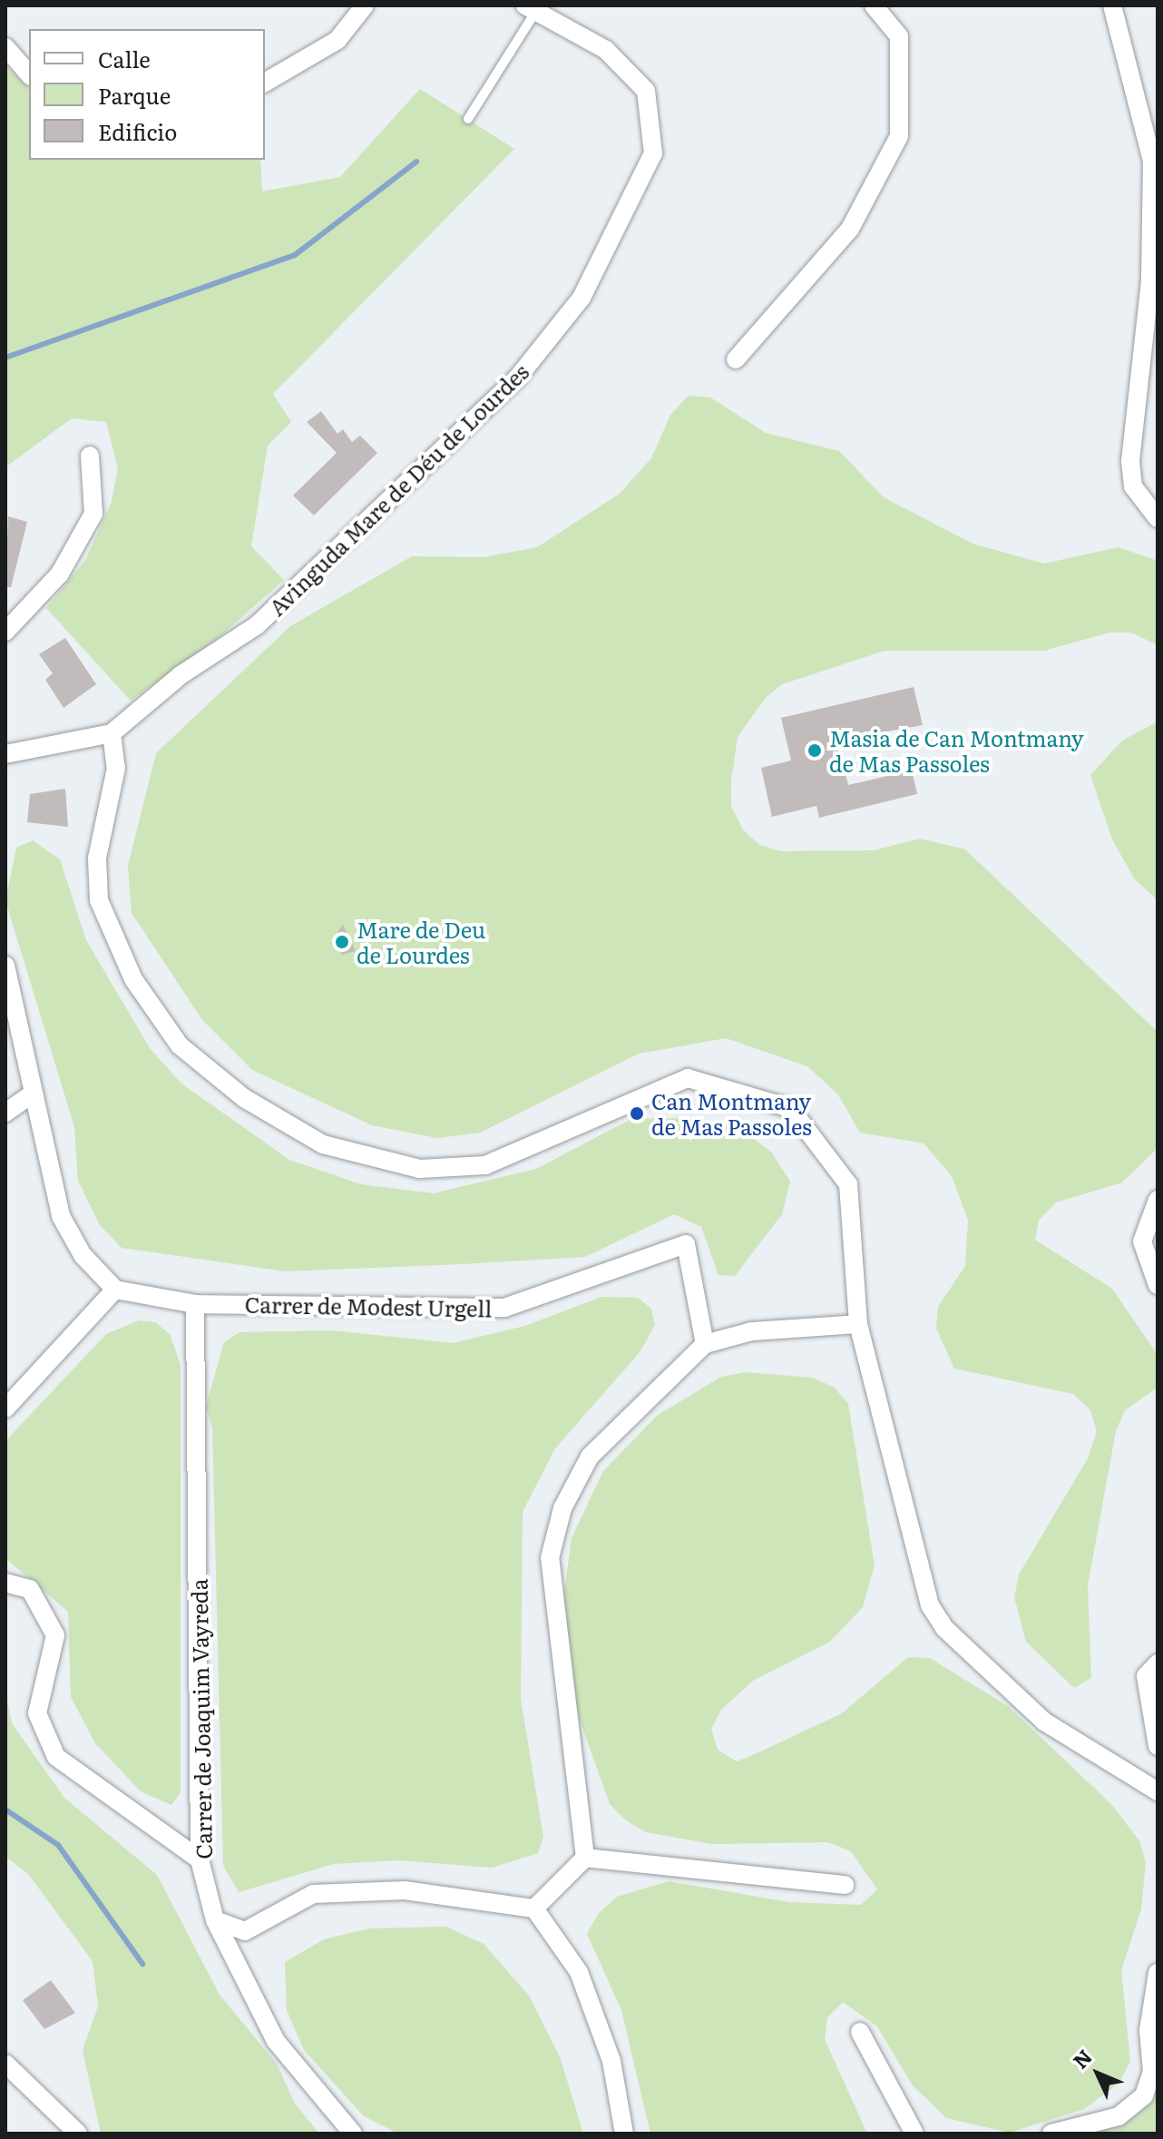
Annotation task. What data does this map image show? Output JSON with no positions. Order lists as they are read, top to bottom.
{
  "streets": {
    "street": ["Avinguda Mare de Déu de Lourdes", "Carrer de Modest Urgell", "Carrer de Joaquim Vayreda"]
  },
  "crossings": [
    ["Carrer de Modest Urgell", "Carrer de Joaquim Vayreda"]
  ],
  "places": ["Masia de Can Montmany de Mas Passoles", "Mare de Deu de Lourdes", "Can Montmany de Mas Passoles"],
  "legend": ["Calle", "Parque", "Edificio"],
  "north": "top left"
}
